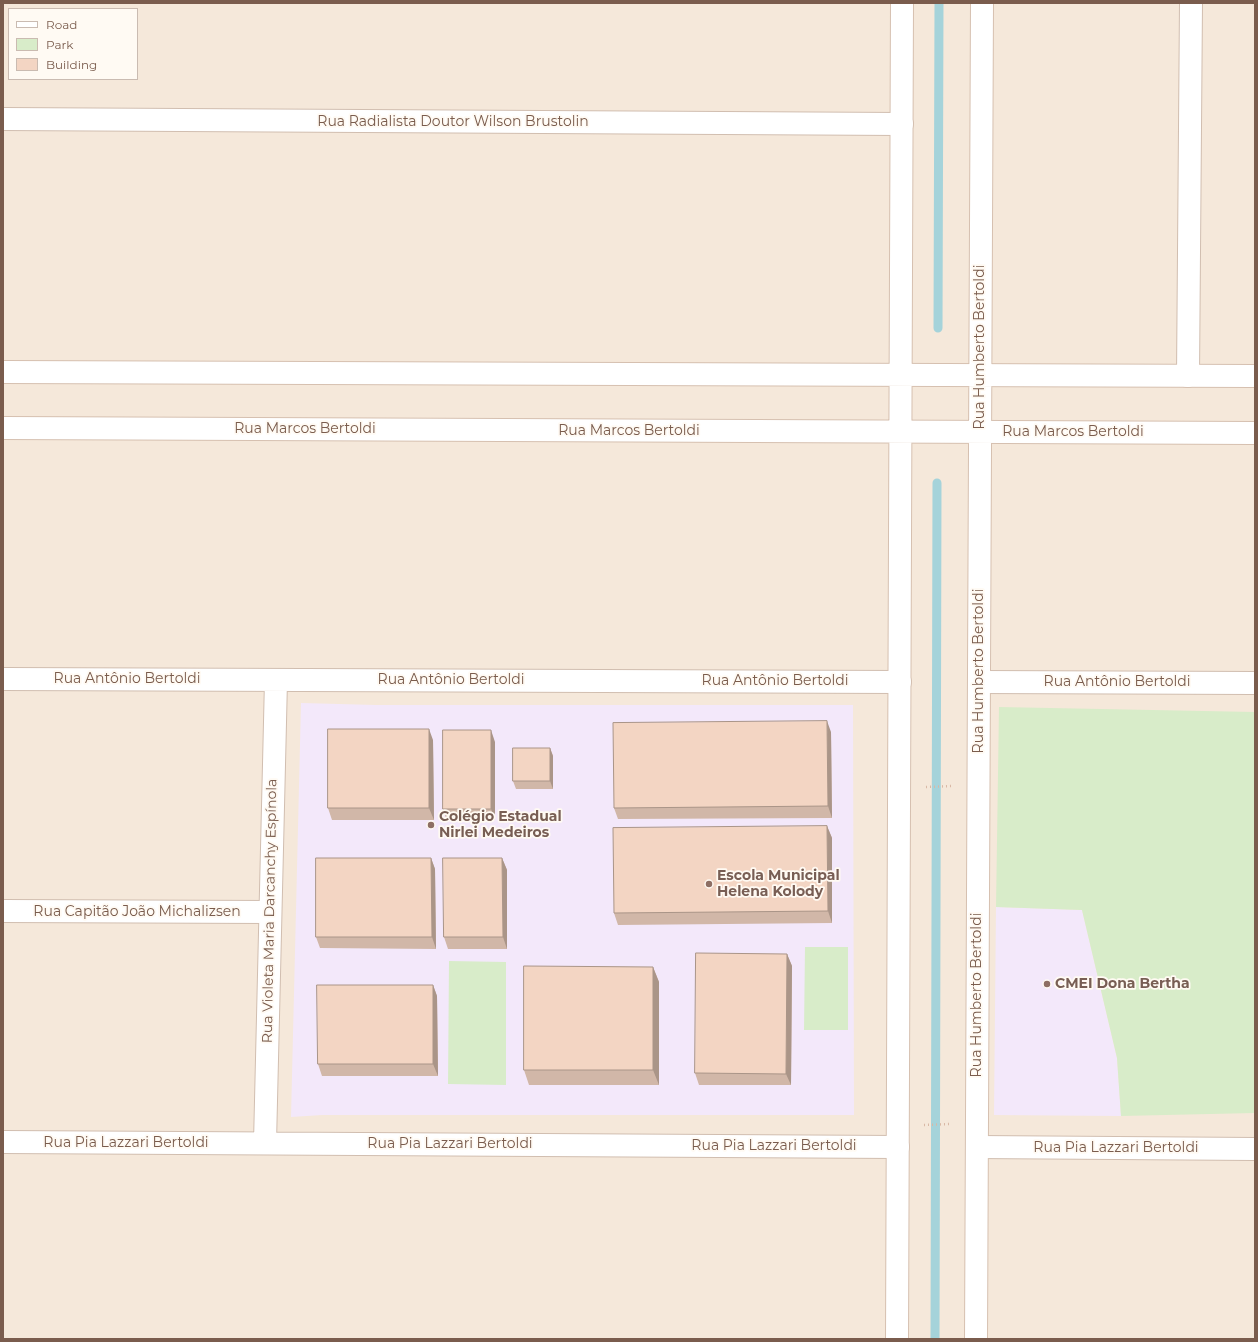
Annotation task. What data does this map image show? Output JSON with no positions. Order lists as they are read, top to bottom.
{
  "streets": {
    "street": [
      "Rua Radialista Doutor Wilson Brustolin",
      "Rua Humberto Bertoldi",
      "Rua Marcos Bertoldi",
      "Rua Antônio Bertoldi",
      "Rua Violeta Maria Darcanchy Espínola",
      "Rua Capitão João Michalizsen",
      "Rua Pia Lazzari Bertoldi"
    ]
  },
  "crossings": [
    ["Rua Humberto Bertoldi", "Rua Marcos Bertoldi"],
    ["Rua Humberto Bertoldi", "Rua Antônio Bertoldi"],
    ["Rua Humberto Bertoldi", "Rua Pia Lazzari Bertoldi"],
    ["Rua Antônio Bertoldi", "Rua Violeta Maria Darcanchy Espínola"],
    ["Rua Violeta Maria Darcanchy Espínola", "Rua Capitão João Michalizsen"],
    ["Rua Violeta Maria Darcanchy Espínola", "Rua Pia Lazzari Bertoldi"]
  ],
  "places": ["Colégio Estadual Nirlei Medeiros", "Escola Municipal Helena Kolody", "CMEI Dona Bertha"],
  "legend": ["Road", "Park", "Building"]
}
